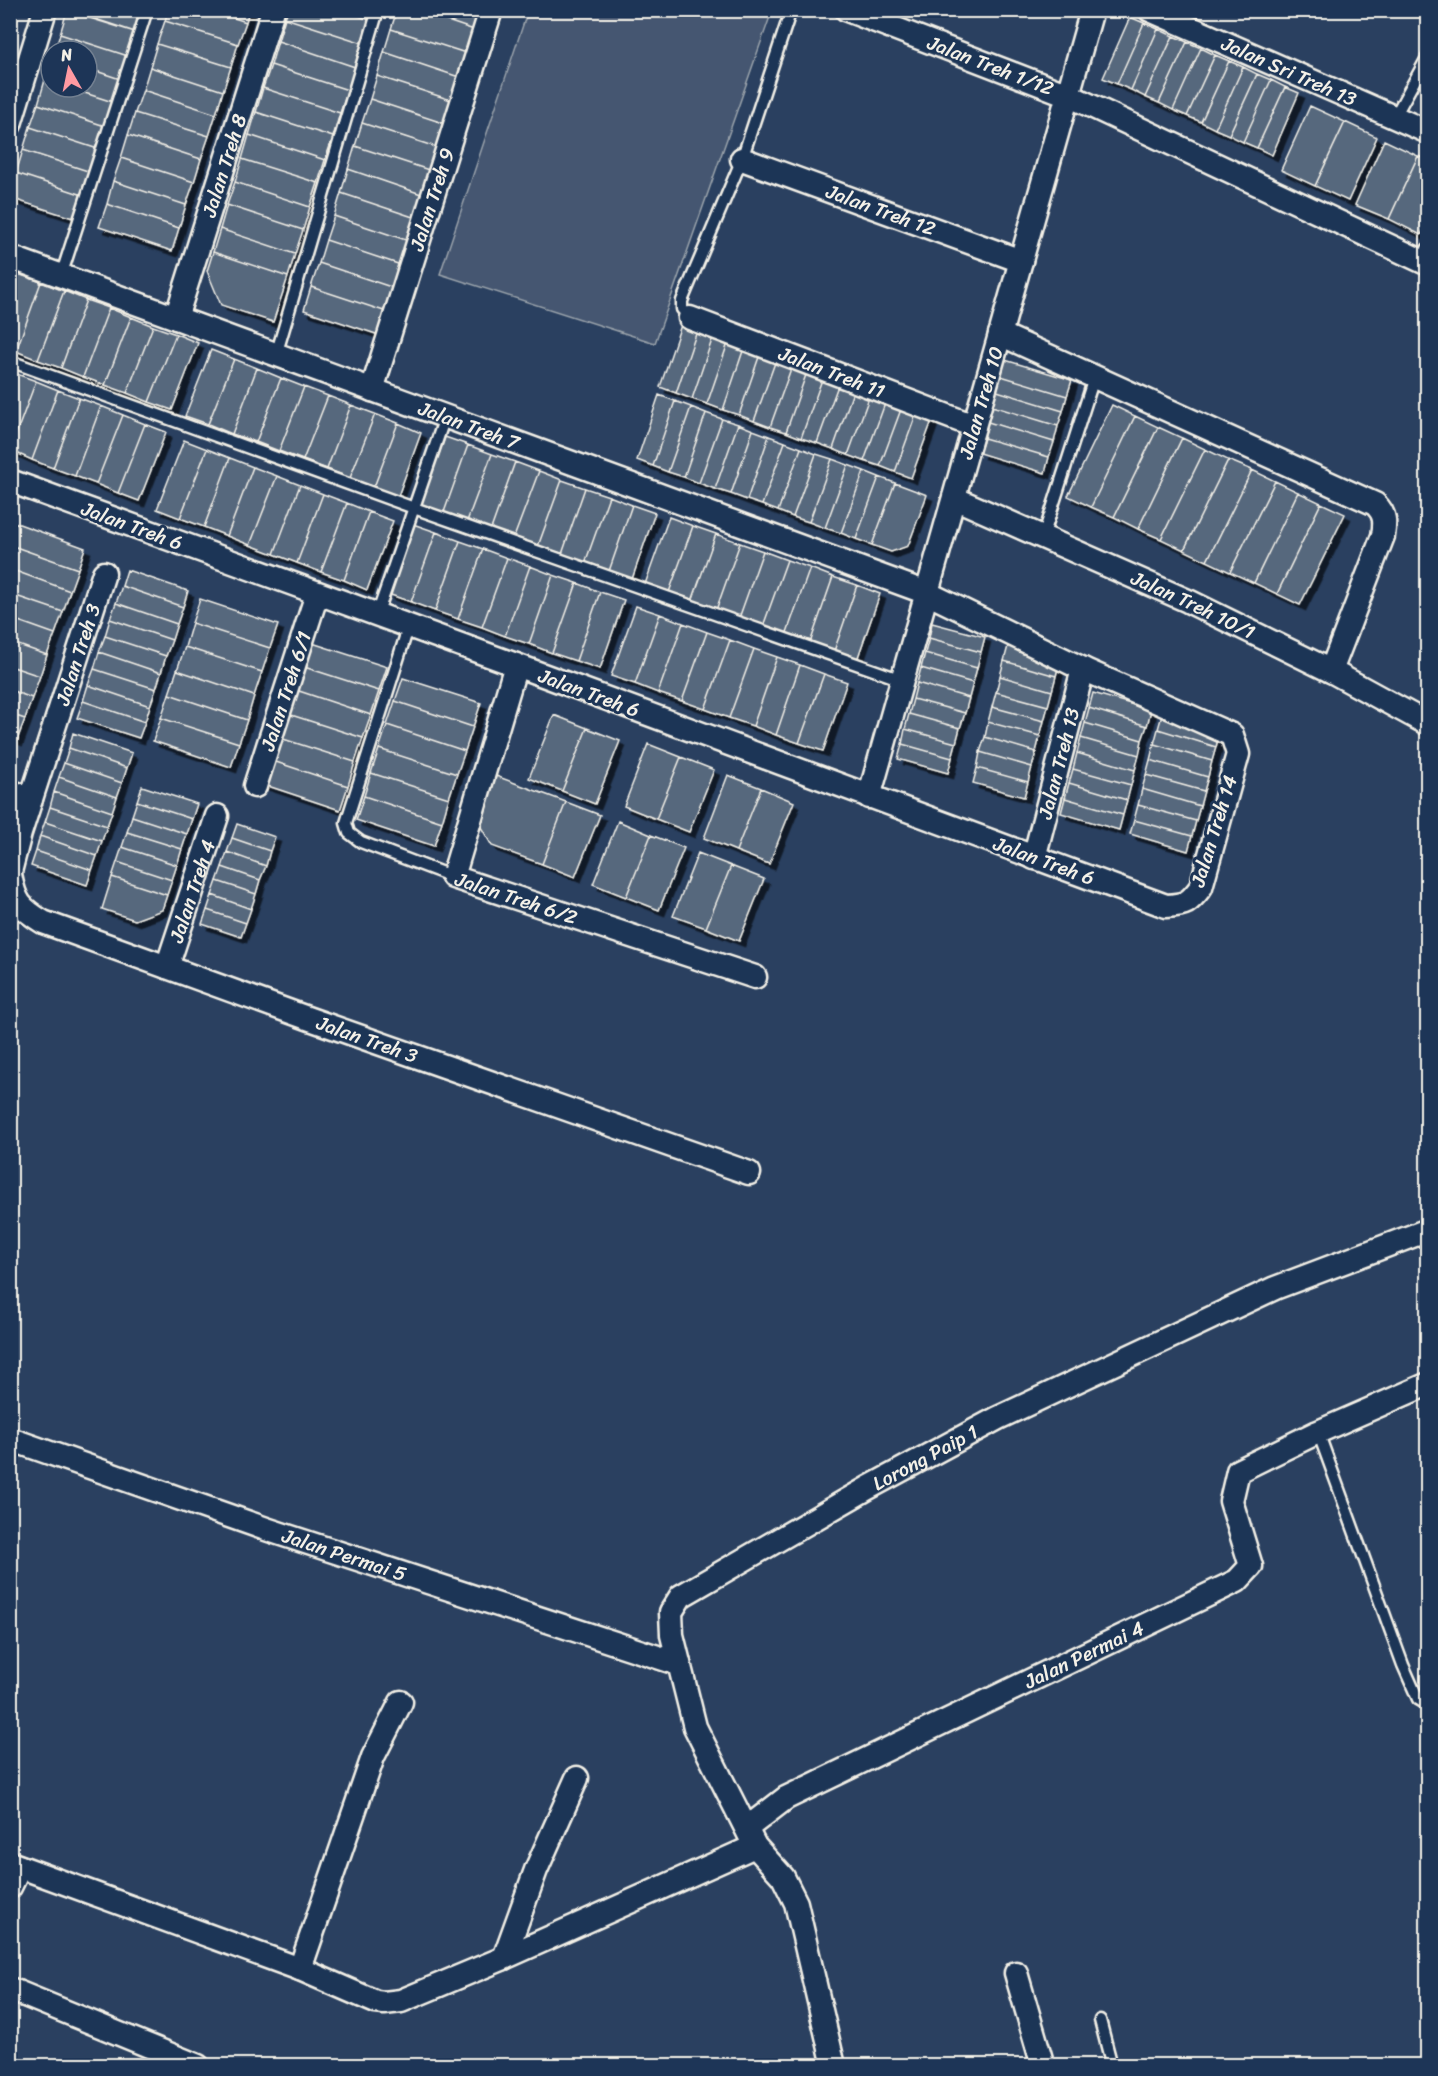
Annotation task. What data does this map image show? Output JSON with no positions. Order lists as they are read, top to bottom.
{
  "streets": {
    "street": [
      "Jalan Treh 1/12",
      "Jalan Sri Treh 13",
      "Jalan Treh 8",
      "Jalan Treh 9",
      "Jalan Treh 12",
      "Jalan Treh 11",
      "Jalan Treh 10",
      "Jalan Treh 7",
      "Jalan Treh 6",
      "Jalan Treh 10/1",
      "Jalan Treh 3",
      "Jalan Treh 6/1",
      "Jalan Treh 13",
      "Jalan Treh 14",
      "Jalan Treh 4",
      "Jalan Treh 6/2",
      "Lorong Paip 1",
      "Jalan Permai 5",
      "Jalan Permai 4"
    ]
  },
  "crossings": [
    ["Jalan Treh 1/12", "Jalan Treh 10"],
    ["Jalan Treh 8", "Jalan Treh 7"],
    ["Jalan Treh 9", "Jalan Treh 7"],
    ["Jalan Treh 12", "Jalan Treh 10"],
    ["Jalan Treh 11", "Jalan Treh 10"],
    ["Jalan Treh 10", "Jalan Treh 7"],
    ["Jalan Treh 10", "Jalan Treh 6"],
    ["Jalan Treh 10", "Jalan Treh 10/1"],
    ["Jalan Treh 7", "Jalan Treh 13"],
    ["Jalan Treh 7", "Jalan Treh 14"],
    ["Jalan Treh 6", "Jalan Treh 6/1"],
    ["Jalan Treh 6", "Jalan Treh 13"],
    ["Jalan Treh 6", "Jalan Treh 14"],
    ["Jalan Treh 6", "Jalan Treh 6/2"],
    ["Jalan Treh 3", "Jalan Treh 4"],
    ["Lorong Paip 1", "Jalan Permai 5"],
    ["Lorong Paip 1", "Jalan Permai 4"]
  ],
  "north": "top"
}
